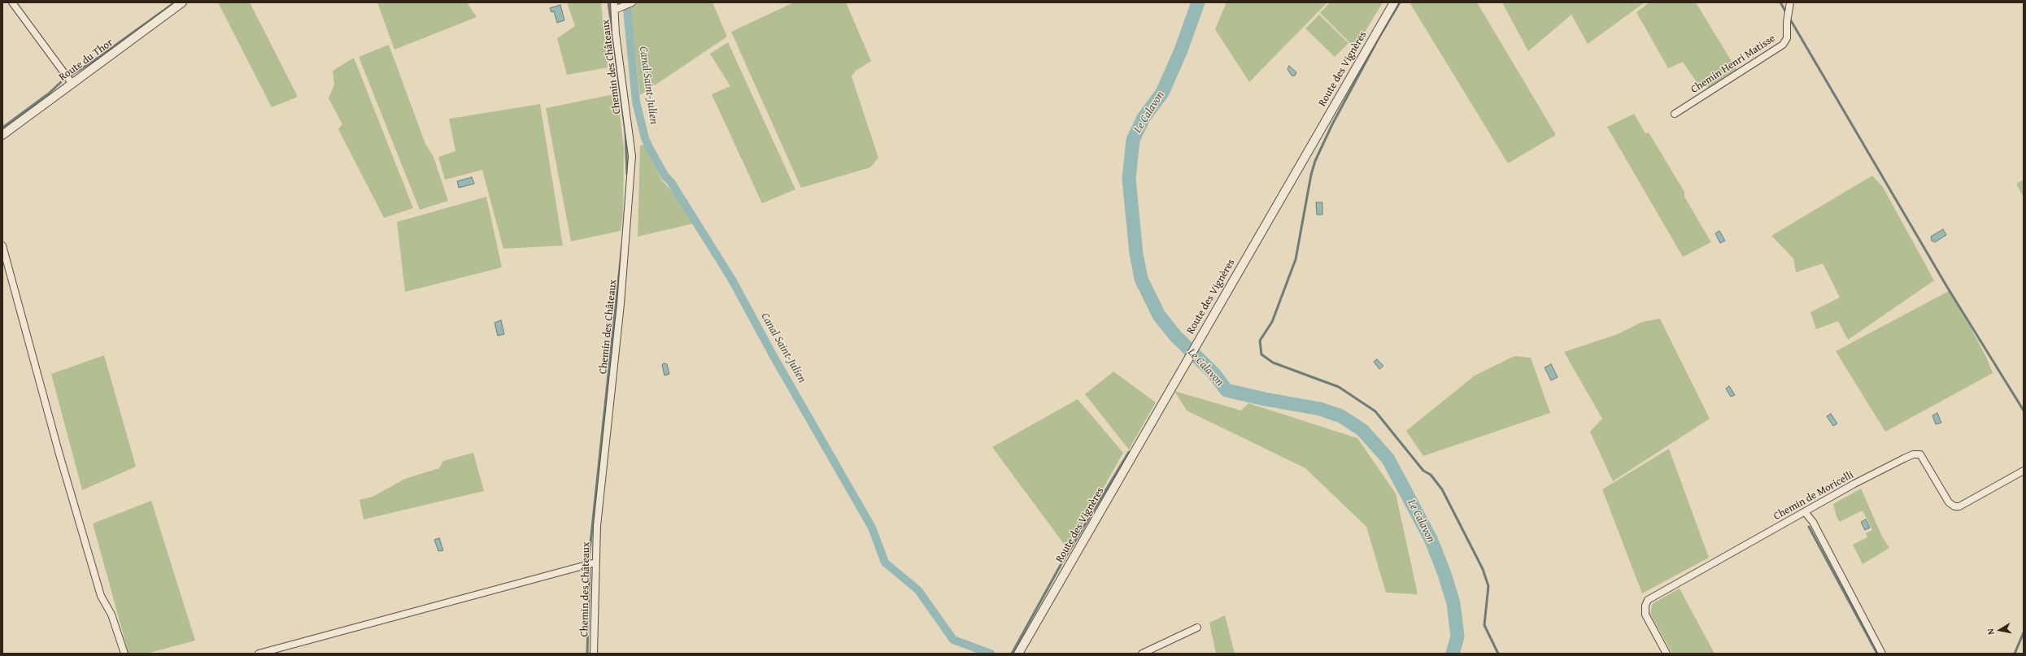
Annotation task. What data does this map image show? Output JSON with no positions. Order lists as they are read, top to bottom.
{
  "streets": {
    "street": [
      "Route du Thor",
      "Chemin Henri Matisse",
      "Chemin des Châteaux",
      "Route des Vignères",
      "Chemin de Moricelli"
    ]
  },
  "water": ["Canal Saint-Julien", "Le Calavon"],
  "north": "left"
}
